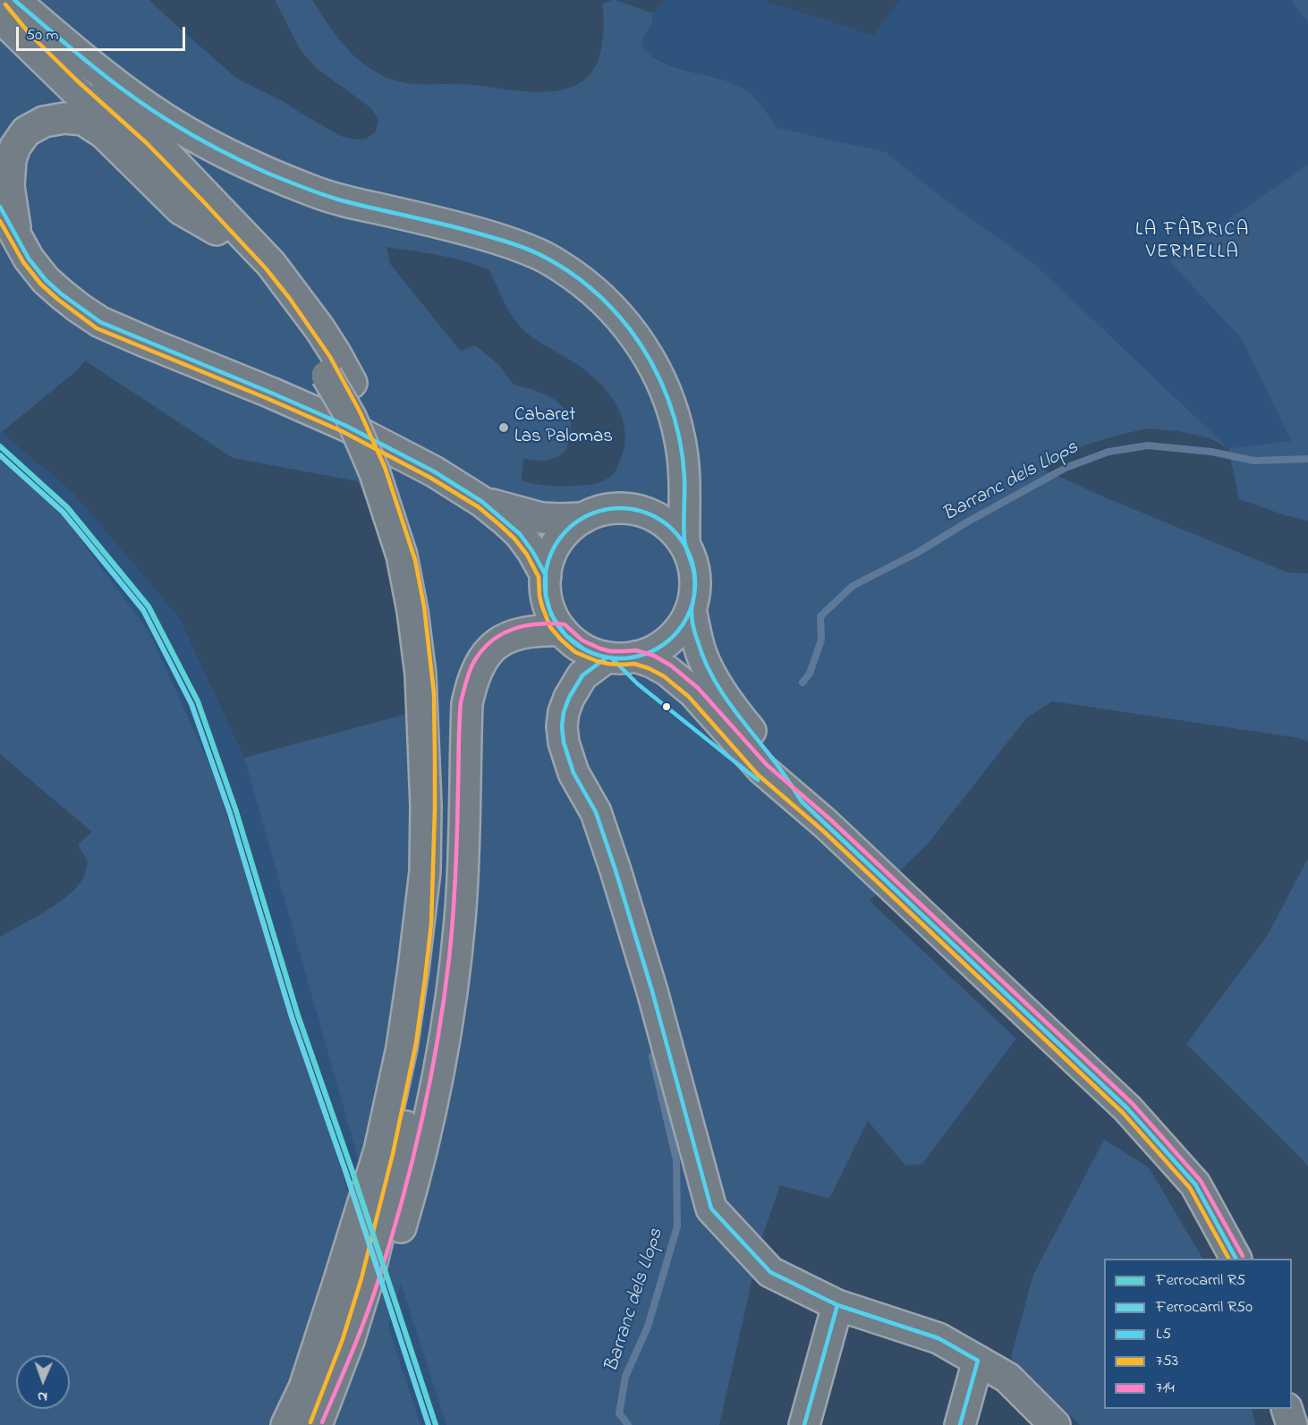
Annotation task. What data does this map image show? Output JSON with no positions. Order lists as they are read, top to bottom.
{
  "districts": ["LA FÀBRICA VERMELLA"],
  "water": ["Barranc dels Llops"],
  "places": ["Cabaret Las Palomas"],
  "lines": [
    "transit line L5",
    "transit line 753",
    "rail line R5",
    "rail line R50",
    "transit line 714"
  ],
  "legend": [
    "Ferrocarril R5",
    "Ferrocarril R50",
    "L5",
    "753",
    "714"
  ],
  "scale_bar": "50 m",
  "north": "bottom"
}
